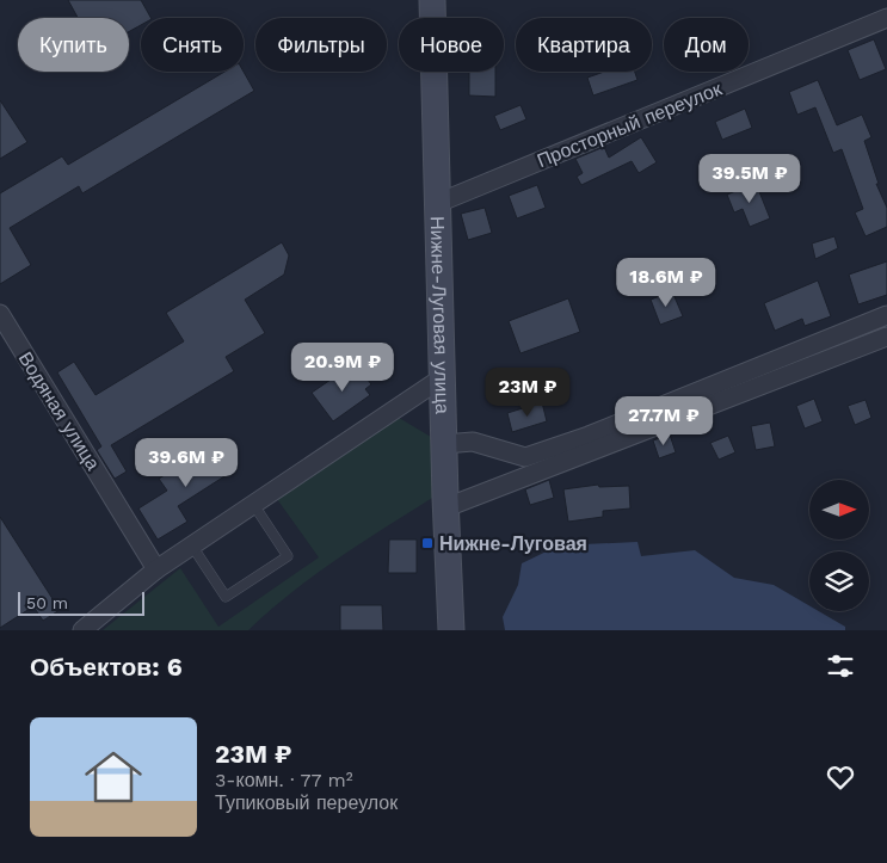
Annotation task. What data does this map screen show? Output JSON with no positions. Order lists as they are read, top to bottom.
{
  "streets": {
    "street": ["Просторный переулок", "Нижне-Луговая улица", "Водяная улица"]
  },
  "crossings": [
    ["Просторный переулок", "Нижне-Луговая улица"]
  ],
  "places": {
    "transit": ["Нижне-Луговая"]
  },
  "scale_bar": "50 m",
  "north": "right",
  "page": {
    "chip": [
      "Купить",
      "Снять",
      "Фильтры",
      "Новое",
      "Квартира",
      "Дом"
    ],
    "price": [
      "39.5M ₽",
      "18.6M ₽",
      "20.9M ₽",
      "23M ₽",
      "27.7M ₽",
      "39.6M ₽"
    ],
    "scale": "50 m",
    "heading": "Объектов: 6",
    "list": [
      {
        "name": "23M ₽",
        "note": "3-комн. · 77 m² · Тупиковый переулок"
      }
    ]
  }
}
